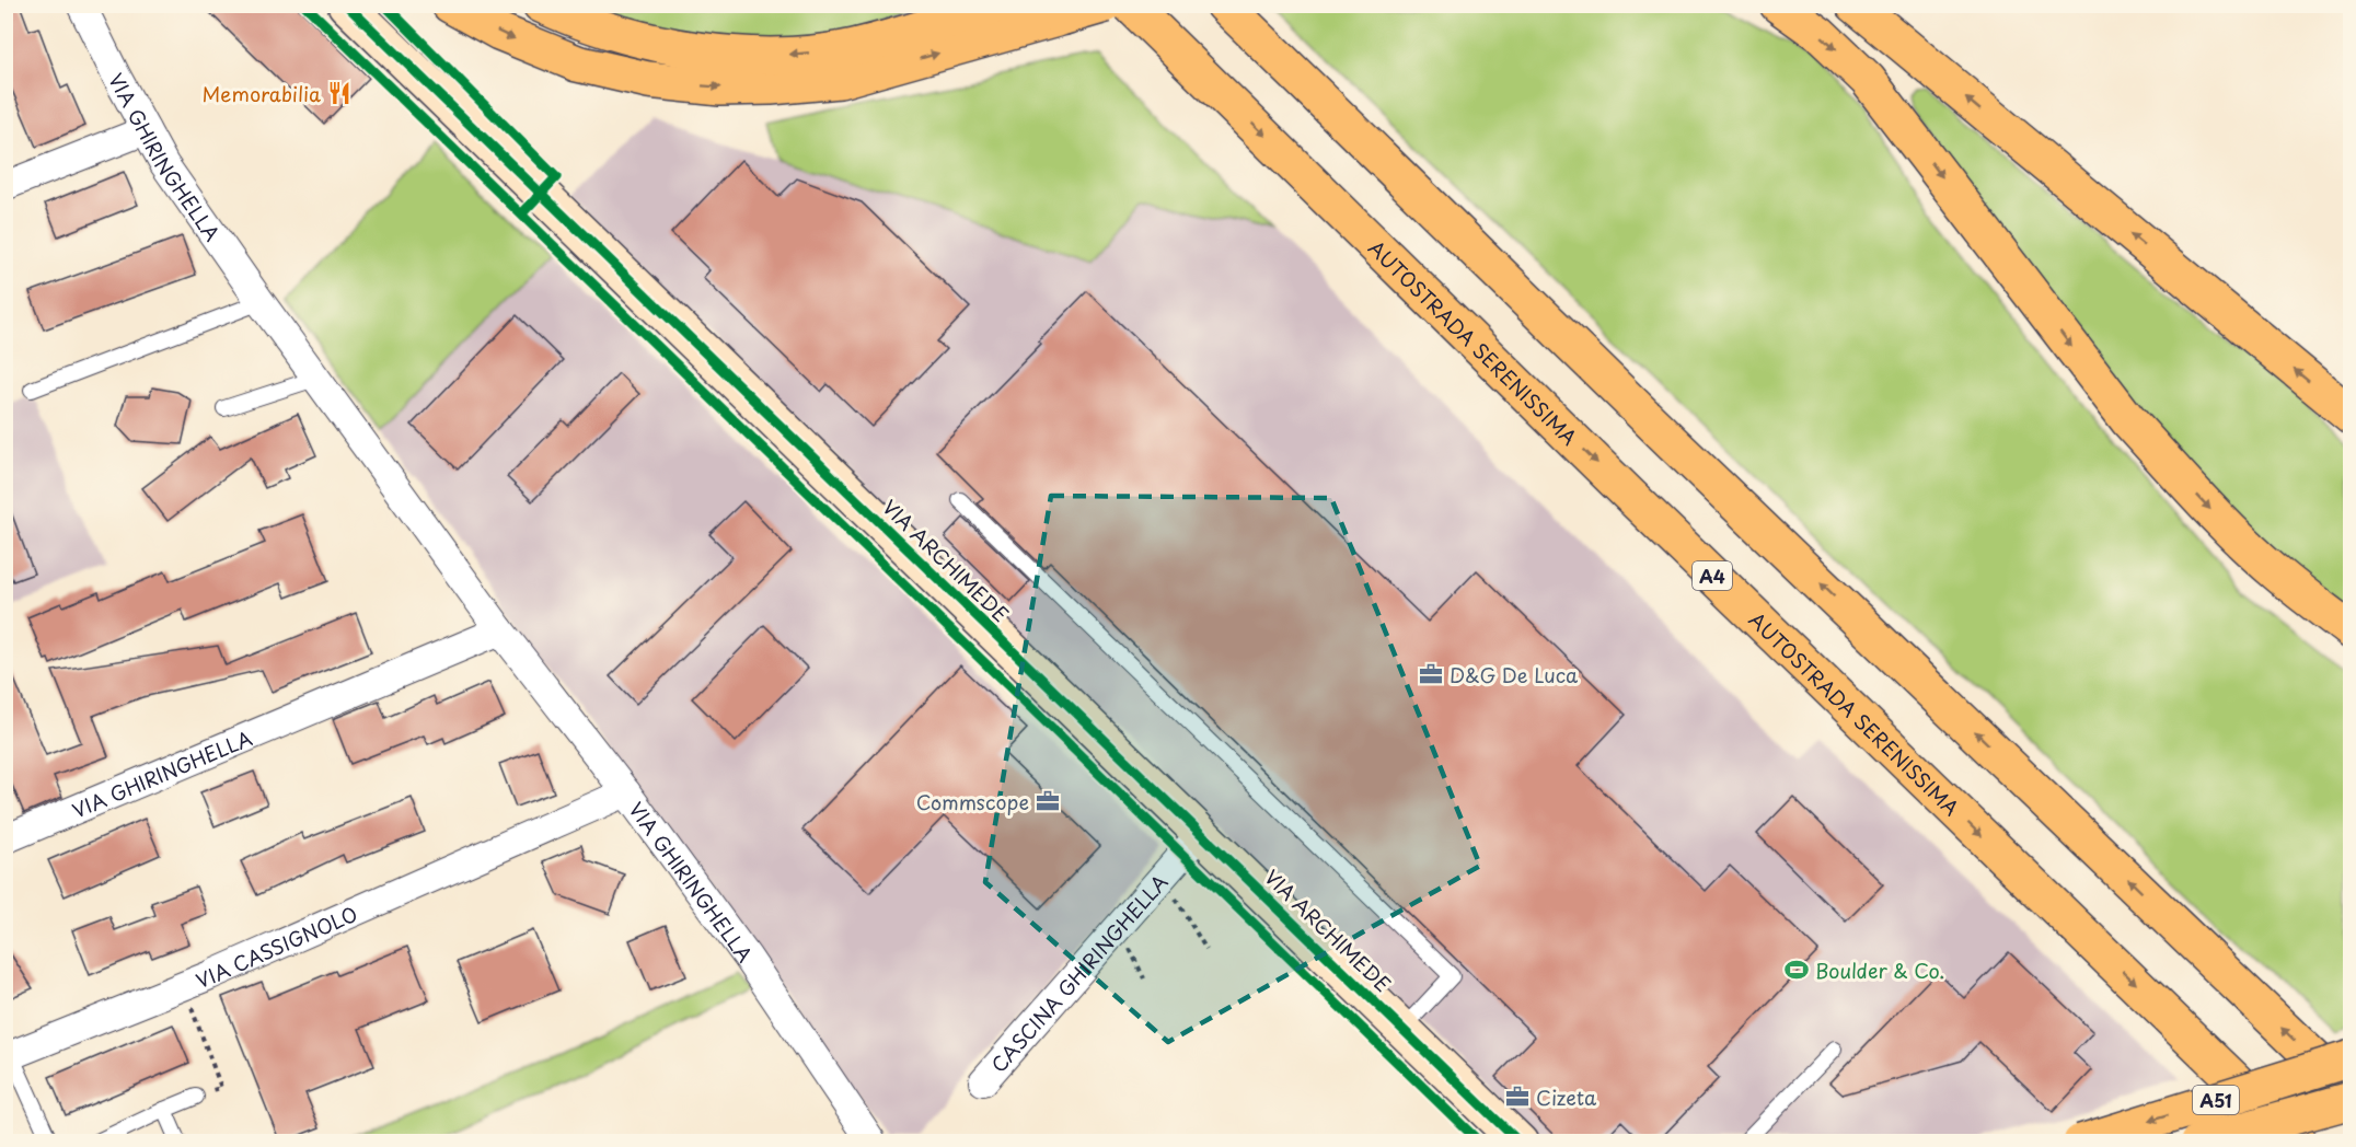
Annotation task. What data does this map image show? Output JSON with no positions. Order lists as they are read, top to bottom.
{
  "streets": {
    "highway": ["AUTOSTRADA SERENISSIMA", "A4", "A51"],
    "street": [
      "VIA GHIRINGHELLA",
      "VIA ARCHIMEDE",
      "VIA CASSIGNOLO",
      "CASCINA GHIRINGHELLA"
    ]
  },
  "crossings": [
    ["VIA GHIRINGHELLA", "VIA CASSIGNOLO"],
    ["VIA ARCHIMEDE", "CASCINA GHIRINGHELLA"]
  ],
  "places": {
    "restaurant": ["Memorabilia"],
    "office": ["D&G De Luca", "Commscope", "Cizeta"],
    "sports": ["Boulder & Co."]
  }
}
